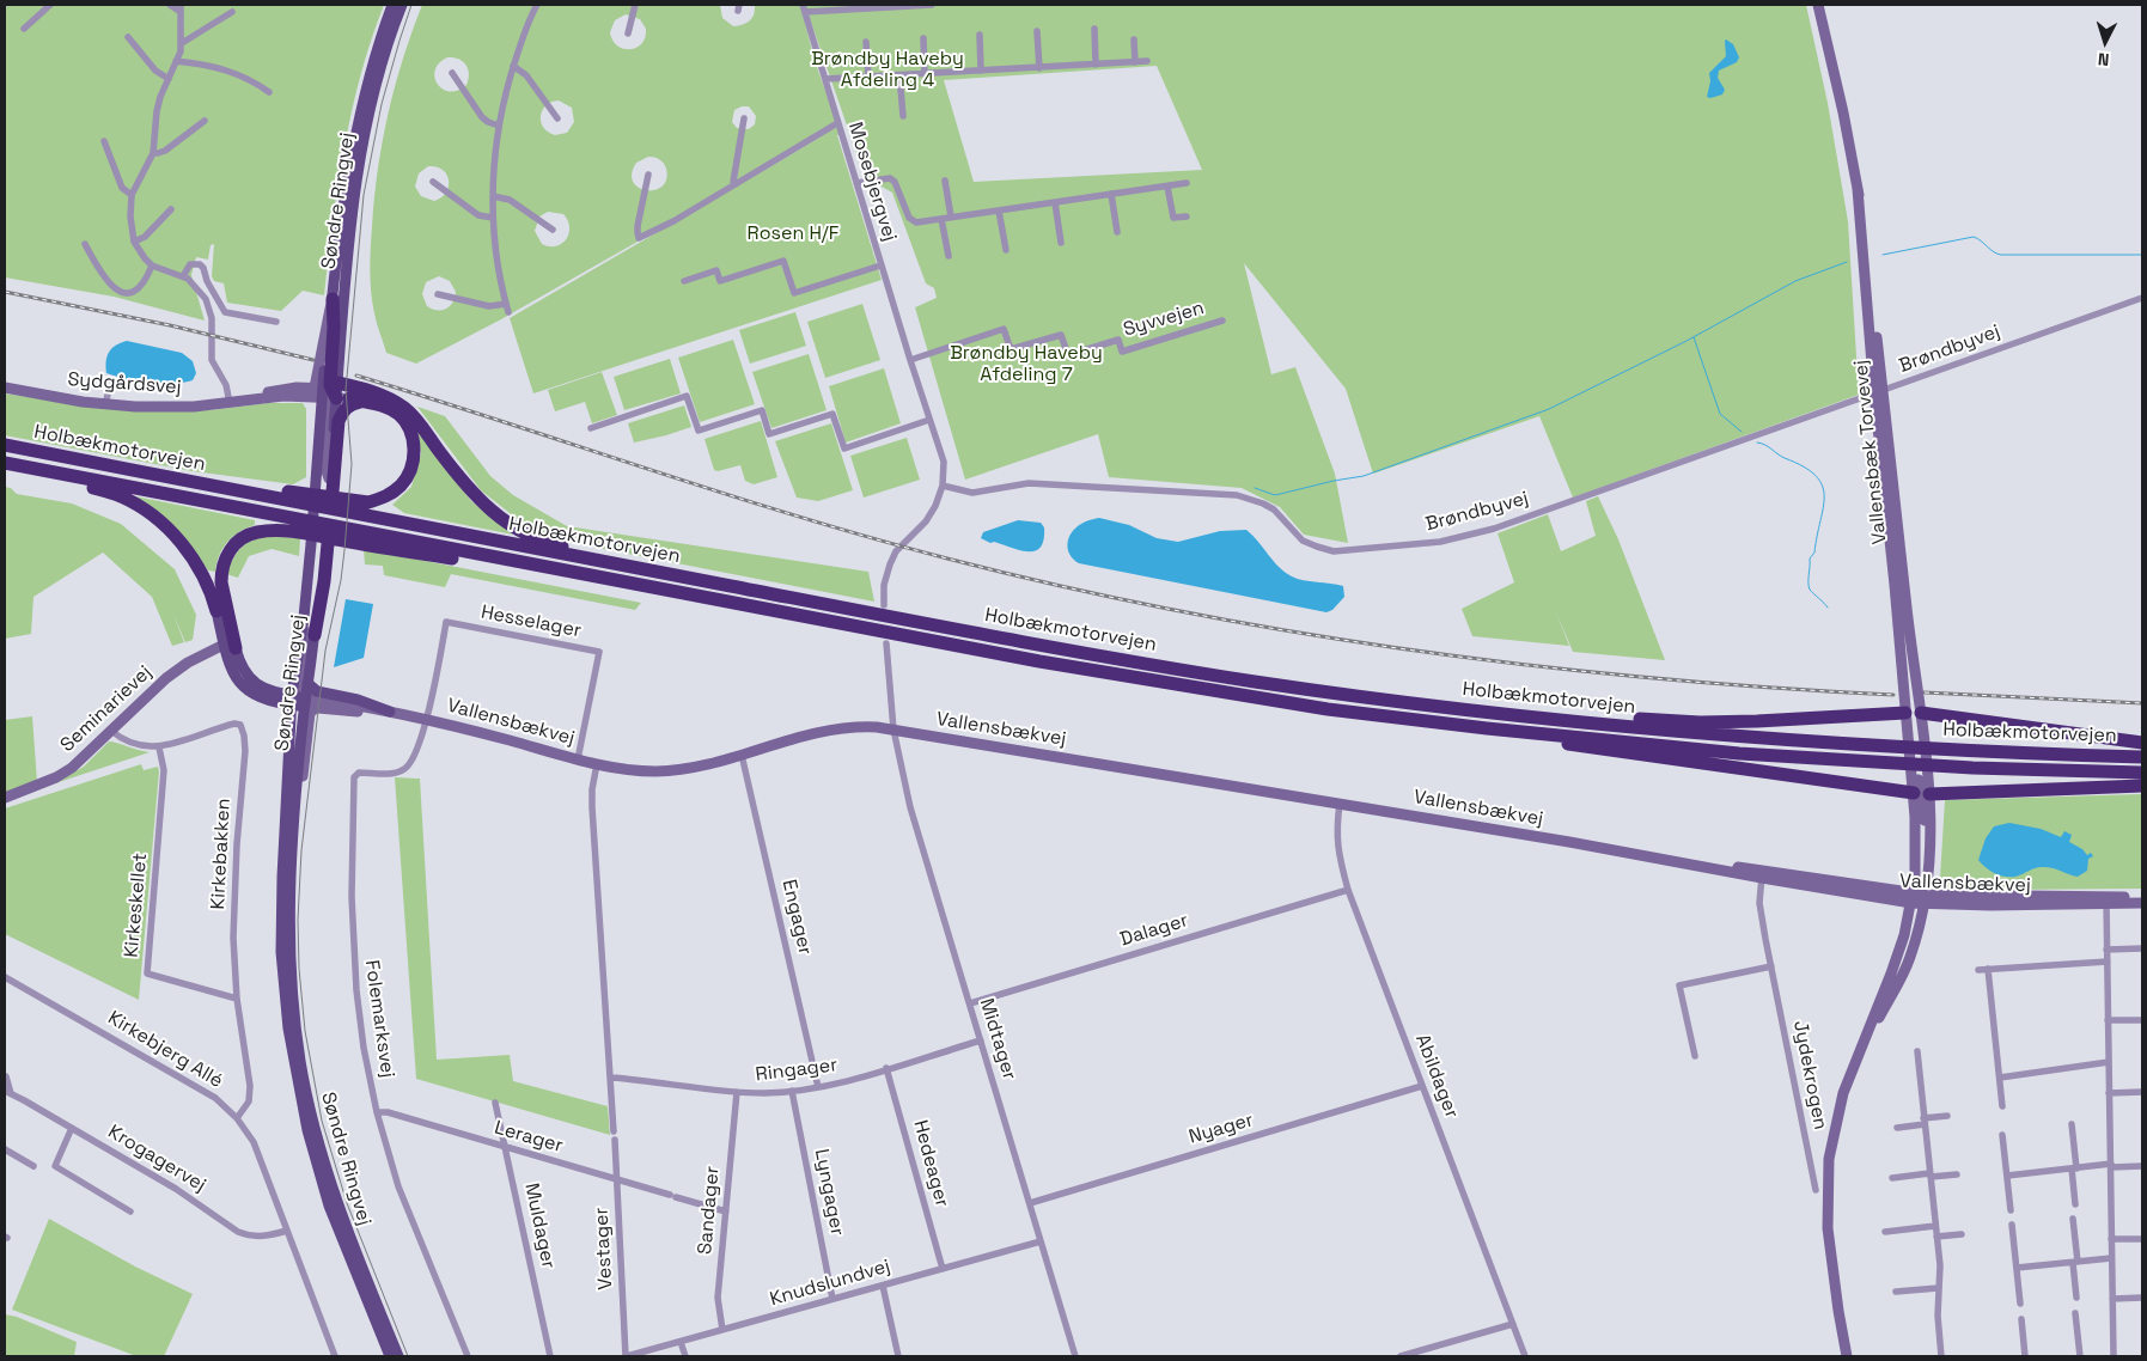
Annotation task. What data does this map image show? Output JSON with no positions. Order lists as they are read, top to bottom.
{
  "streets": {
    "highway": ["Holbækmotorvejen"],
    "main road": ["Søndre Ringvej"],
    "street": [
      "Mosebjergvej",
      "Syvvejen",
      "Brøndbyvej",
      "Sydgårdsvej",
      "Vallensbæk Torvevej",
      "Hesselager",
      "Seminarievej",
      "Vallensbækvej",
      "Kirkebakken",
      "Kirkeskellet",
      "Engager",
      "Dalager",
      "Folemarksvej",
      "Midtager",
      "Kirkebjerg Allé",
      "Ringager",
      "Jydekrogen",
      "Abildager",
      "Nyager",
      "Lerager",
      "Krogagervej",
      "Hedeager",
      "Lyngager",
      "Sandager",
      "Muldager",
      "Vestager",
      "Knudslundvej"
    ]
  },
  "crossings": [
    ["Mosebjergvej", "Syvvejen"],
    ["Mosebjergvej", "Brøndbyvej"],
    ["Søndre Ringvej", "Sydgårdsvej"],
    ["Søndre Ringvej", "Vallensbækvej"],
    ["Brøndbyvej", "Vallensbæk Torvevej"],
    ["Vallensbæk Torvevej", "Vallensbækvej"],
    ["Hesselager", "Vallensbækvej"],
    ["Hesselager", "Folemarksvej"],
    ["Seminarievej", "Kirkebakken"],
    ["Vallensbækvej", "Engager"],
    ["Vallensbækvej", "Folemarksvej"],
    ["Vallensbækvej", "Midtager"],
    ["Vallensbækvej", "Jydekrogen"],
    ["Vallensbækvej", "Abildager"],
    ["Kirkebakken", "Kirkeskellet"],
    ["Kirkebakken", "Kirkebjerg Allé"],
    ["Engager", "Ringager"],
    ["Dalager", "Midtager"],
    ["Dalager", "Abildager"],
    ["Folemarksvej", "Lerager"],
    ["Midtager", "Ringager"],
    ["Midtager", "Nyager"],
    ["Midtager", "Knudslundvej"],
    ["Kirkebjerg Allé", "Krogagervej"],
    ["Ringager", "Hedeager"],
    ["Ringager", "Lyngager"],
    ["Ringager", "Sandager"],
    ["Ringager", "Vestager"],
    ["Abildager", "Nyager"],
    ["Lerager", "Sandager"],
    ["Lerager", "Muldager"],
    ["Lerager", "Vestager"],
    ["Hedeager", "Knudslundvej"],
    ["Lyngager", "Knudslundvej"],
    ["Sandager", "Knudslundvej"],
    ["Vestager", "Knudslundvej"]
  ],
  "parks": ["Brøndby Haveby Afdeling 4", "Rosen H/F", "Brøndby Haveby Afdeling 7"],
  "north": "bottom"
}
